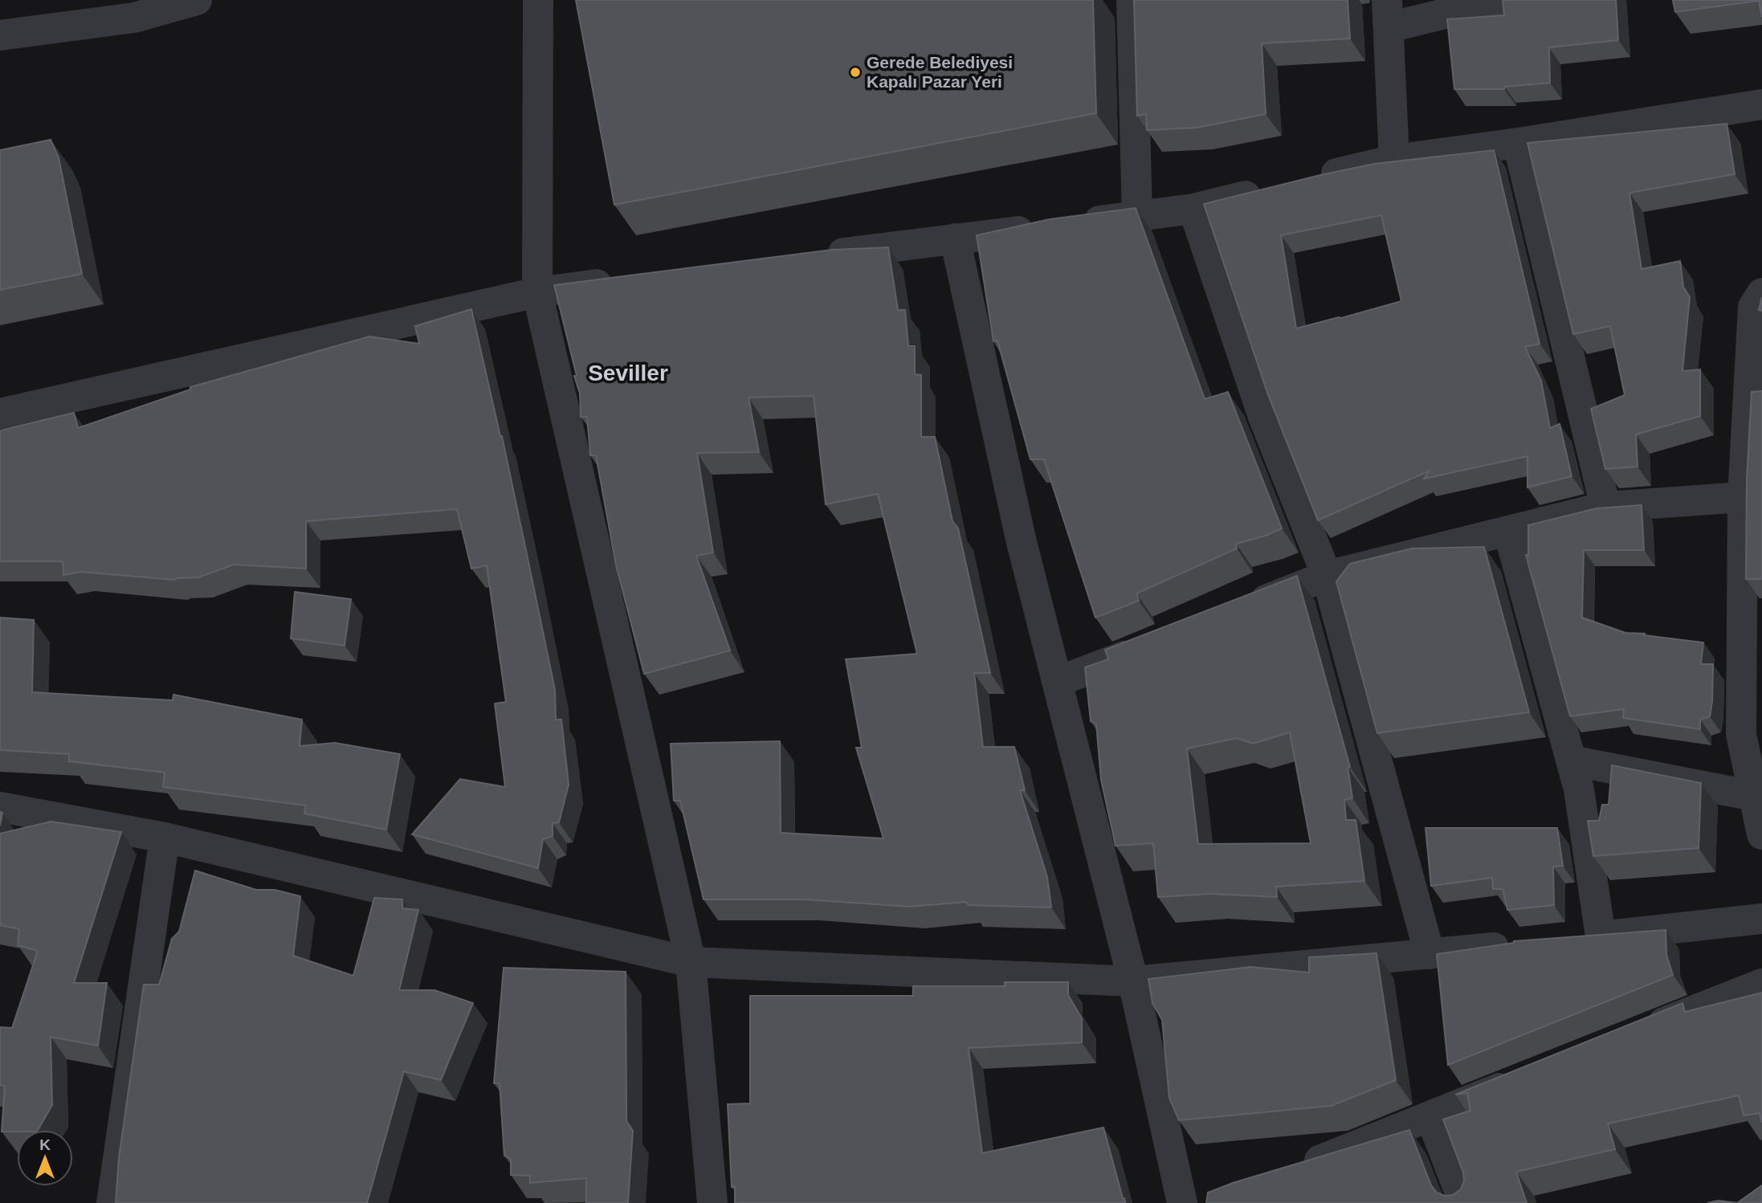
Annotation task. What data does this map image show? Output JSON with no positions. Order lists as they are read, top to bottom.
{
  "districts": ["Seviller"],
  "places": ["Gerede Belediyesi Kapalı Pazar Yeri"],
  "north": "top"
}
